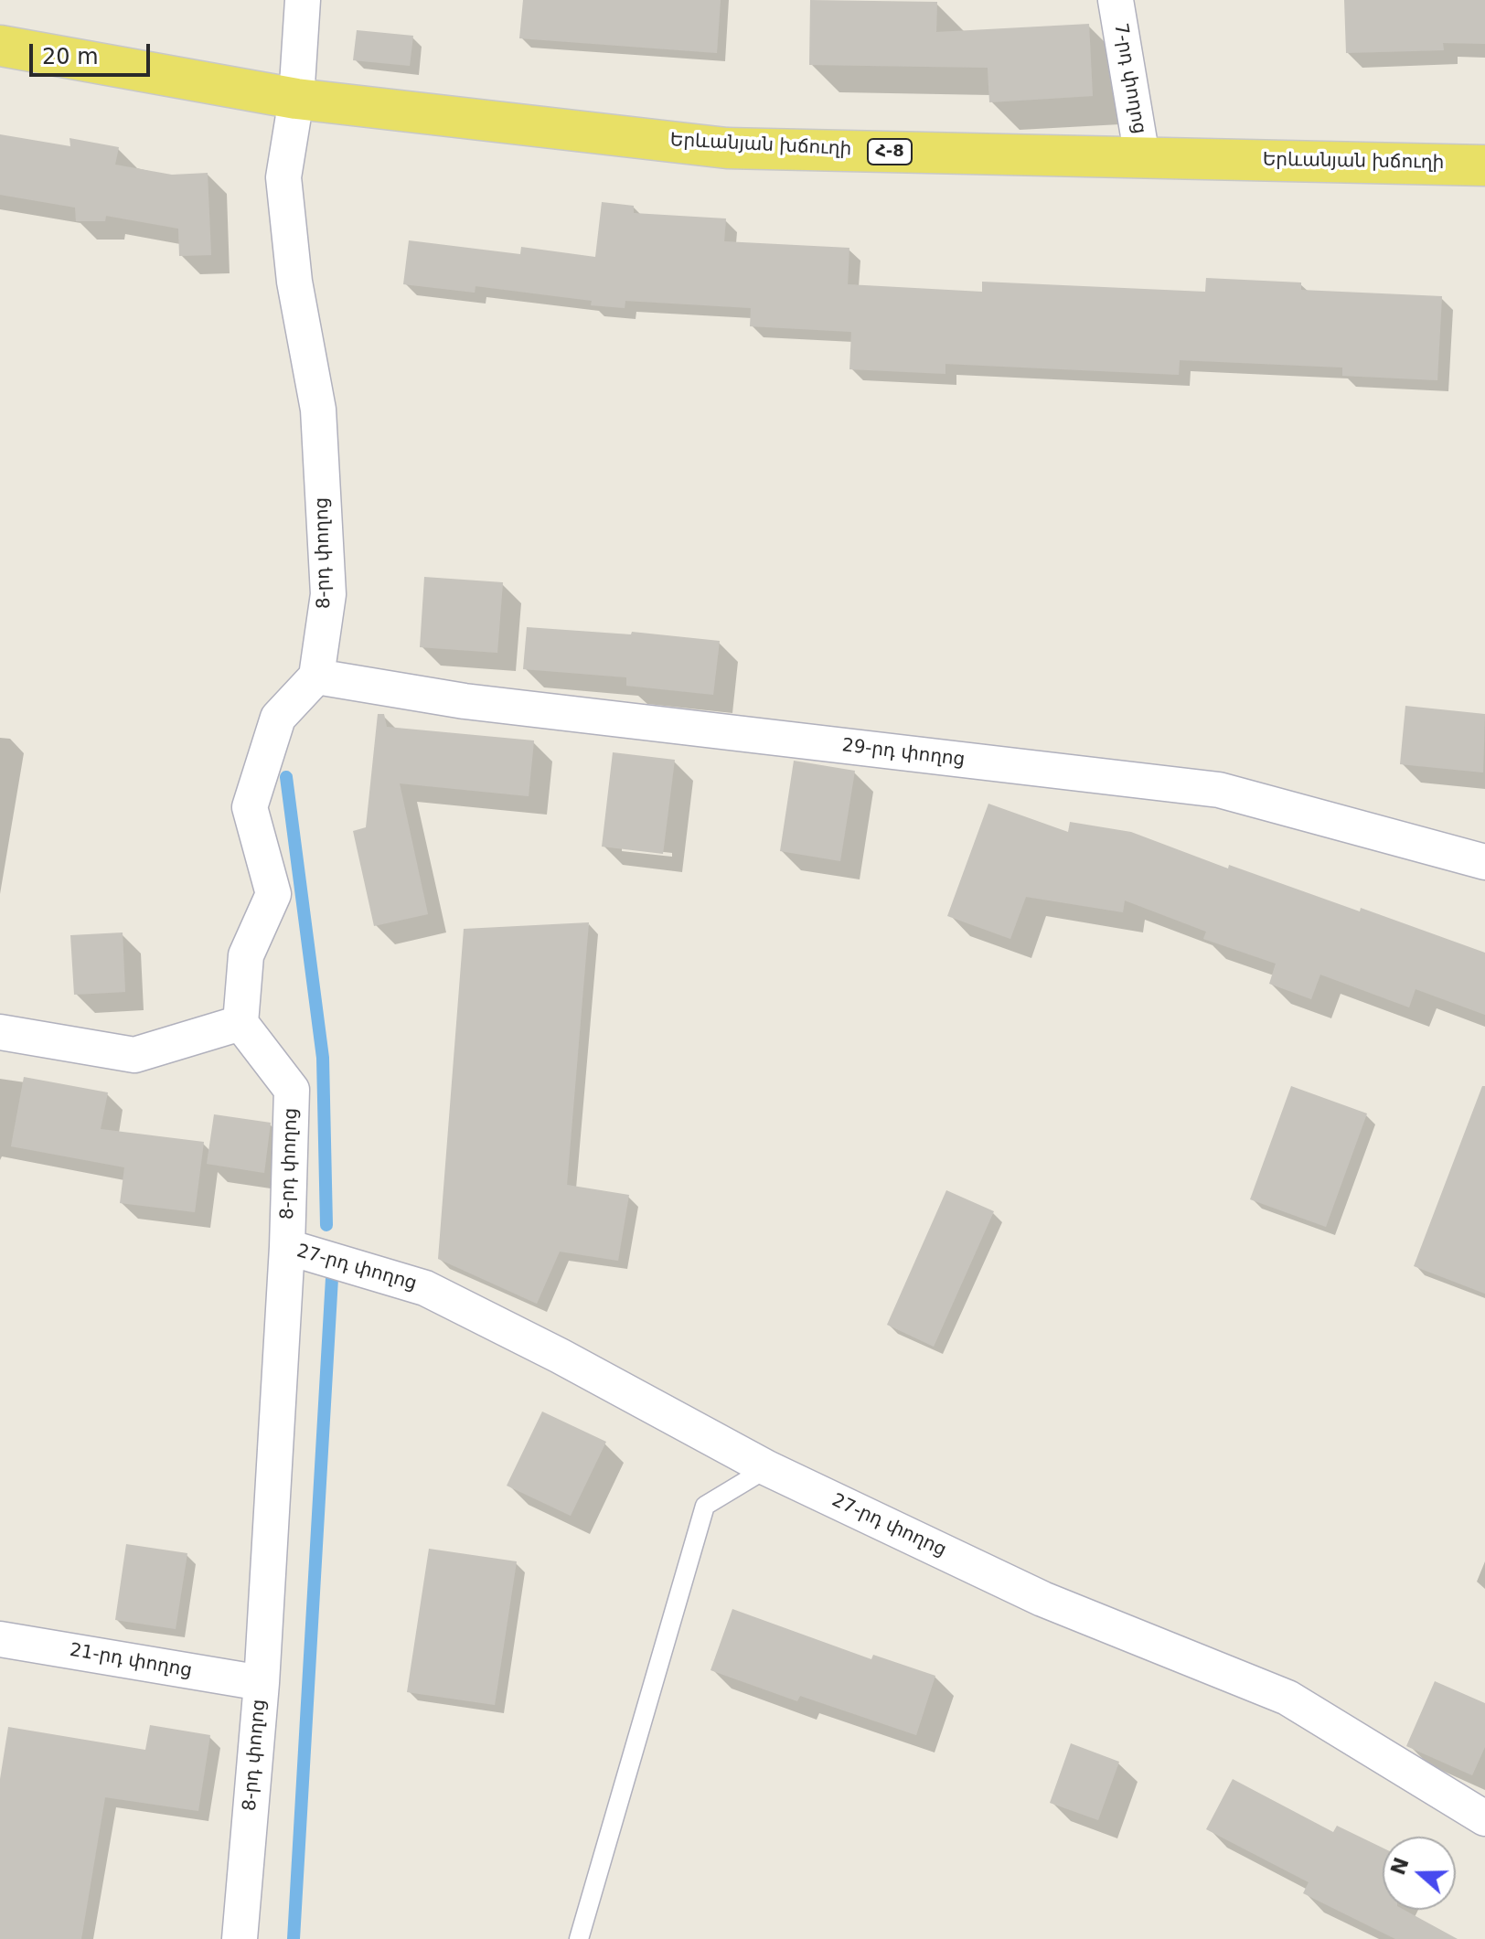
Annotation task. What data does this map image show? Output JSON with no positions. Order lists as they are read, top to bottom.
{
  "streets": {
    "main road": ["Երևանյան խճուղի", "Հ-8"],
    "street": [
      "7-րդ փողոց",
      "8-րդ փողոց",
      "29-րդ փողոց",
      "27-րդ փողոց",
      "21-րդ փողոց"
    ]
  },
  "crossings": [
    ["7-րդ փողոց", "Երևանյան խճուղի"],
    ["Երևանյան խճուղի", "8-րդ փողոց"],
    ["8-րդ փողոց", "29-րդ փողոց"],
    ["8-րդ փողոց", "27-րդ փողոց"],
    ["8-րդ փողոց", "21-րդ փողոց"]
  ],
  "scale_bar": "20 m",
  "north": "left"
}
